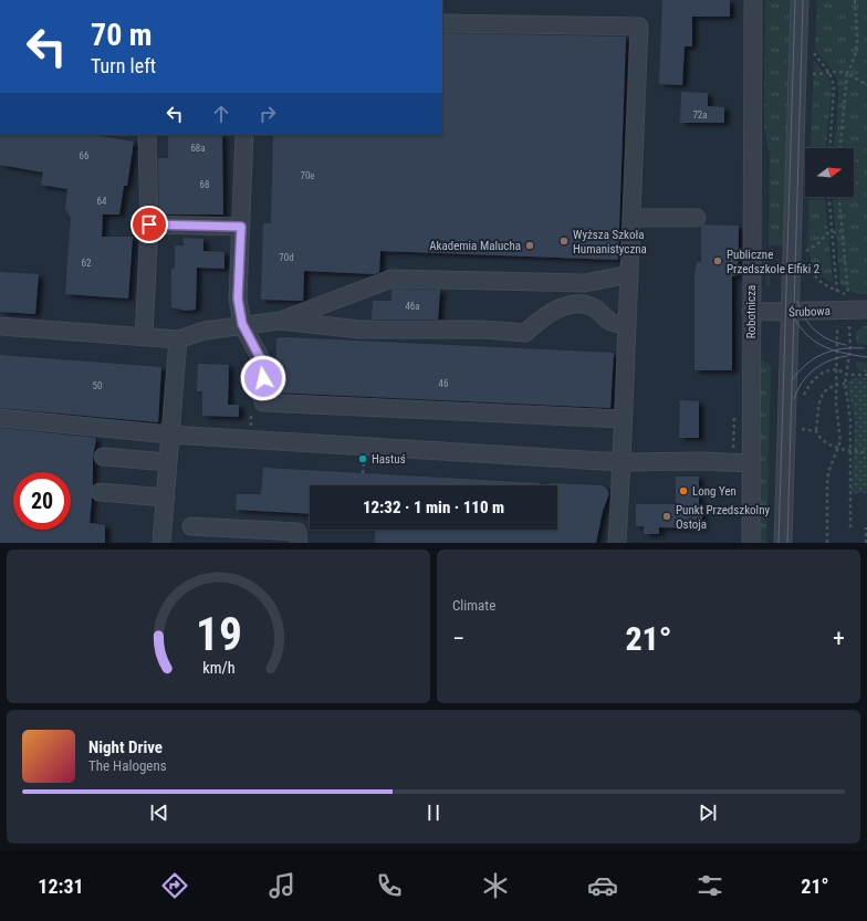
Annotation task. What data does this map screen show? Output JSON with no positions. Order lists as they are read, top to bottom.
{
  "streets": {
    "street": ["Robotnicza", "Śrubowa"]
  },
  "crossings": [
    ["Robotnicza", "Śrubowa"]
  ],
  "places": [
    "Wyższa Szkoła Humanistyczna",
    "Akademia Malucha",
    "Publiczne Przedszkole Elfiki 2",
    "Hastuś",
    "Long Yen",
    "Punkt Przedszkolny Ostoja"
  ],
  "house_numbers": [
    "72a",
    "68a",
    "66",
    "70e",
    "68",
    "64",
    "70d",
    "62",
    "46a",
    "46",
    "50"
  ],
  "north": "right",
  "page": {
    "turn": ["70 m", "Turn left"],
    "limit": "20",
    "trip": "12:32 · 1 min · 110 m",
    "tile": "Climate",
    "heat": ["−", "21°", "+"],
    "song": ["Night Drive", "The Halogens"],
    "tabs": ["12:31", "21°"],
    "gauge": ["19", "km/h"]
  }
}
